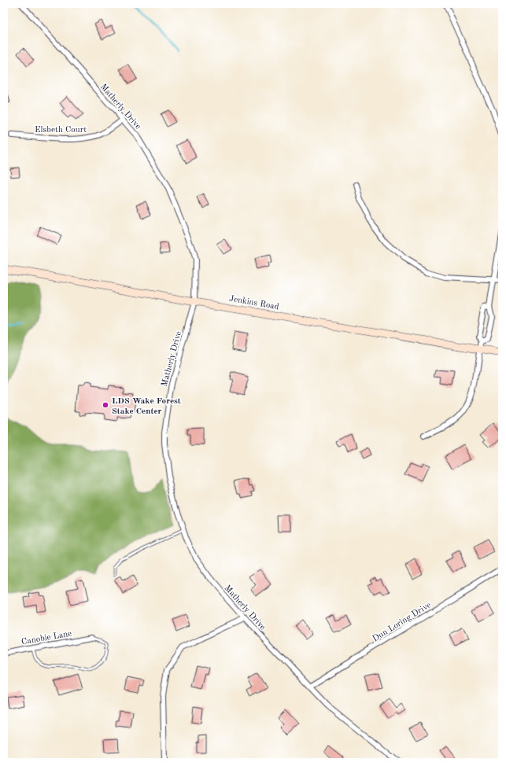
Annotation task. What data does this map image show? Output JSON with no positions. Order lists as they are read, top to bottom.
{
  "streets": {
    "street": [
      "Matherly Drive",
      "Elsbeth Court",
      "Jenkins Road",
      "Dun Loring Drive",
      "Canobie Lane"
    ]
  },
  "crossings": [
    ["Matherly Drive", "Elsbeth Court"],
    ["Matherly Drive", "Jenkins Road"],
    ["Matherly Drive", "Dun Loring Drive"]
  ],
  "places": ["LDS Wake Forest Stake Center"]
}
